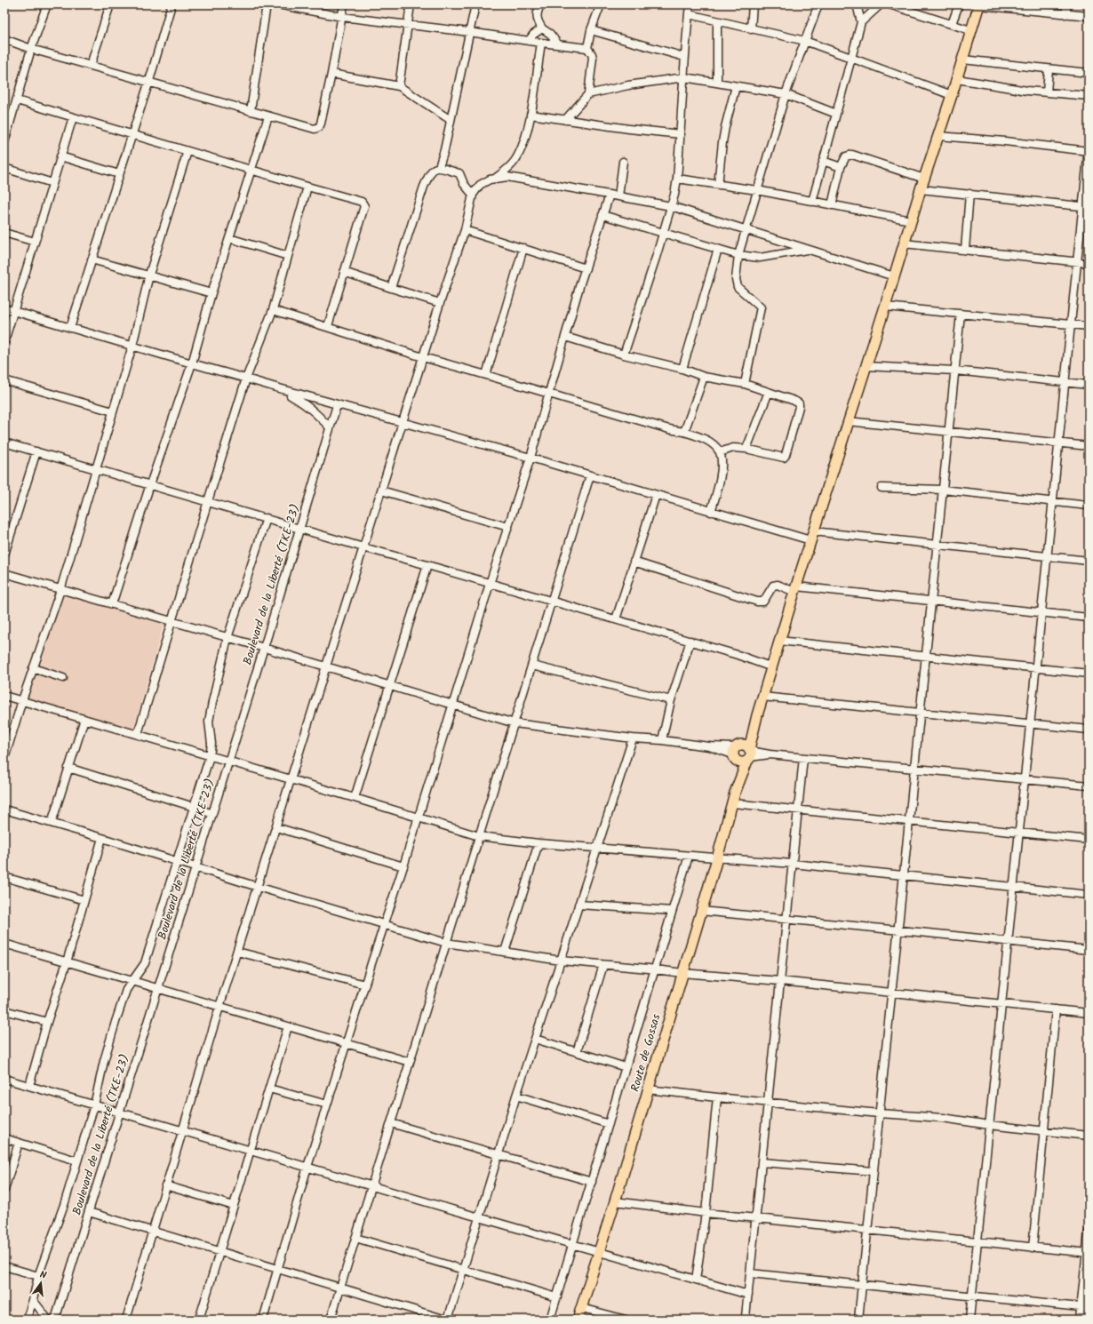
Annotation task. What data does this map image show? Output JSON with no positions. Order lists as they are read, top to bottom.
{
  "streets": {
    "main road": ["Route de Gossas"],
    "street": ["Boulevard de la Liberté (TKE-23)"]
  },
  "north": "top"
}
